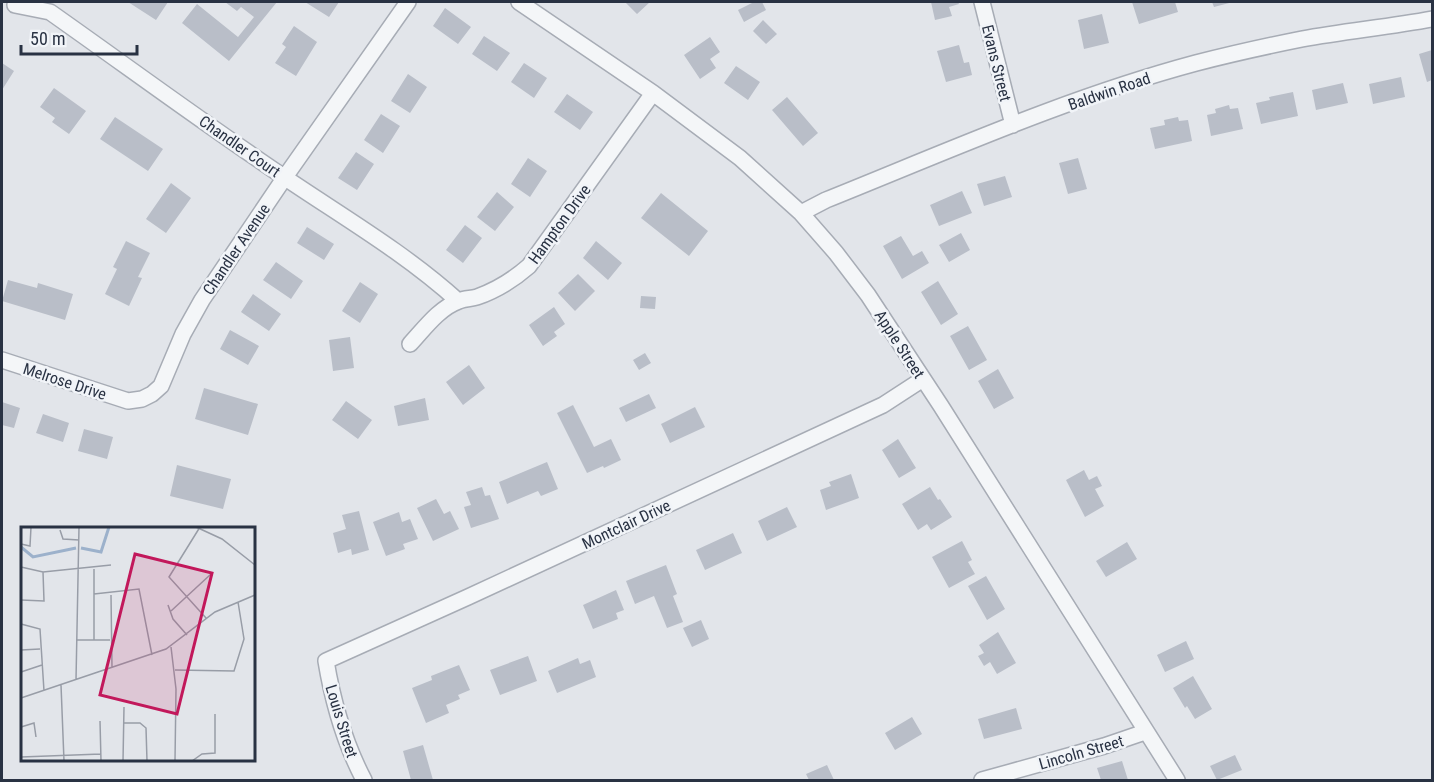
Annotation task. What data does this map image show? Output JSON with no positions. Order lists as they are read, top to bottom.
{
  "streets": {
    "street": [
      "Evans Street",
      "Baldwin Road",
      "Chandler Court",
      "Hampton Drive",
      "Chandler Avenue",
      "Apple Street",
      "Melrose Drive",
      "Montclair Drive",
      "Louis Street",
      "Lincoln Street"
    ]
  },
  "crossings": [
    ["Evans Street", "Baldwin Road"],
    ["Baldwin Road", "Apple Street"],
    ["Chandler Court", "Hampton Drive"],
    ["Chandler Court", "Chandler Avenue"],
    ["Hampton Drive", "Apple Street"],
    ["Chandler Avenue", "Melrose Drive"],
    ["Apple Street", "Montclair Drive"],
    ["Apple Street", "Lincoln Street"],
    ["Montclair Drive", "Louis Street"]
  ],
  "scale_bar": "50 m"
}
